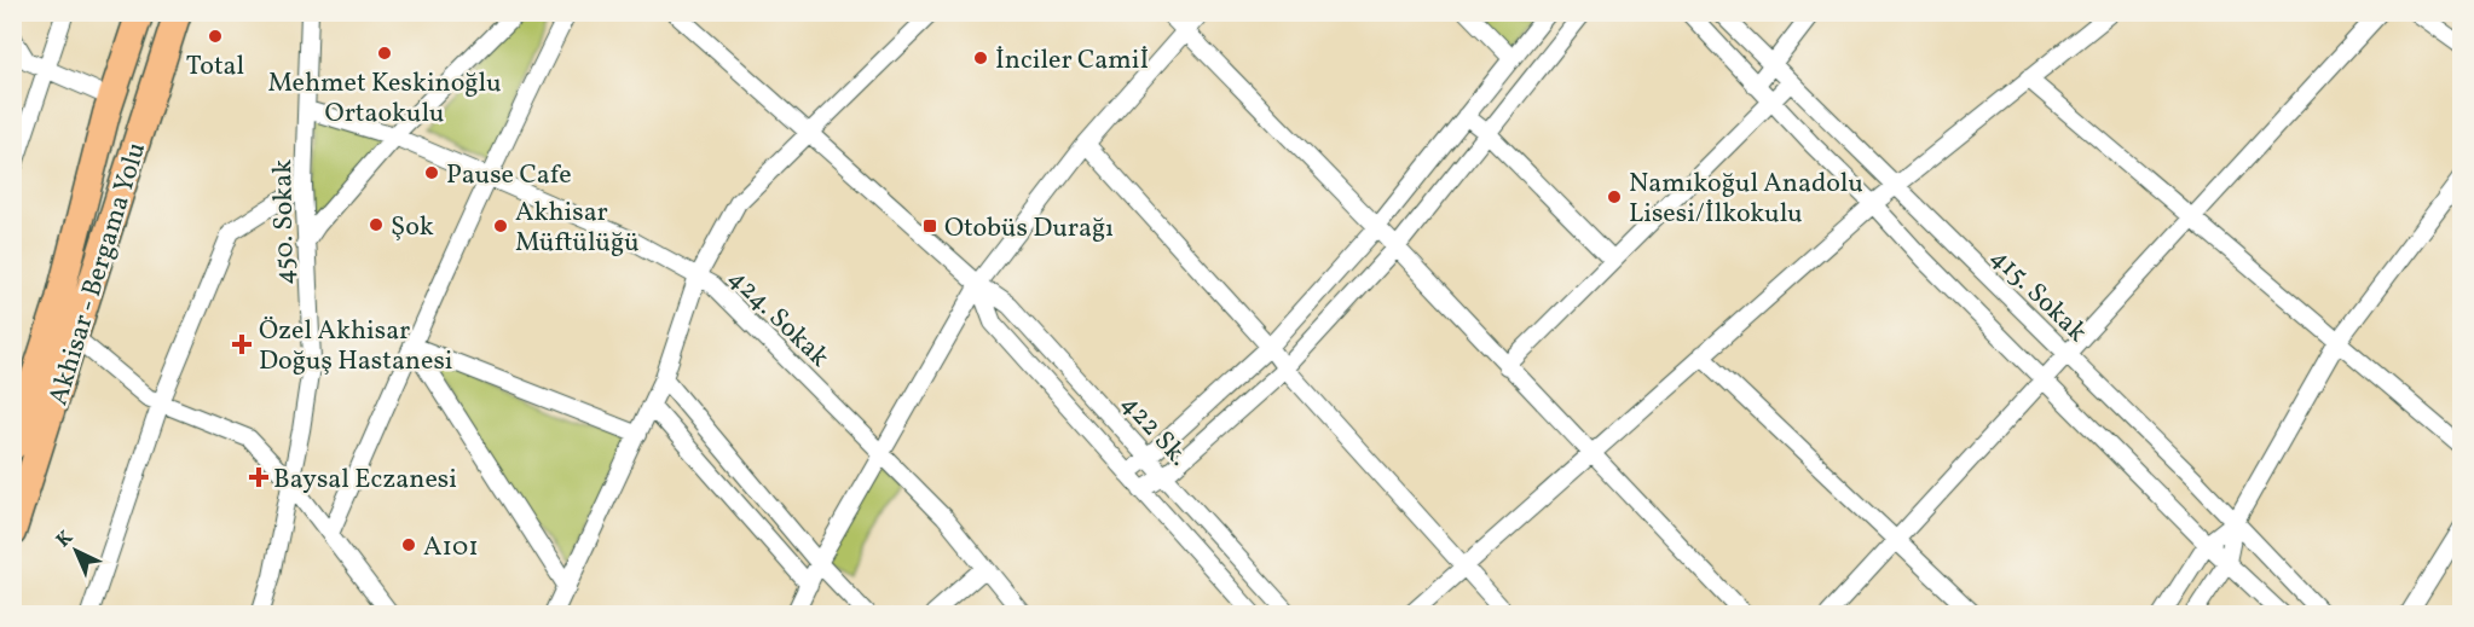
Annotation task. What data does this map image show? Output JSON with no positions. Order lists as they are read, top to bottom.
{
  "streets": {
    "main road": ["Akhisar - Bergama Yolu"],
    "street": [
      "450. Sokak",
      "415. Sokak",
      "424. Sokak",
      "422 Sk."
    ]
  },
  "crossings": [
    ["450. Sokak", "424. Sokak"]
  ],
  "places": {
    "other": [
      "Total",
      "Mehmet Keskinoğlu Ortaokulu",
      "İnciler Camiİ",
      "Pause Cafe",
      "Namıkoğul Anadolu Lisesi/İlkokulu",
      "Şok",
      "Akhisar Müftülüğü",
      "A101"
    ],
    "transit": ["Otobüs Durağı"],
    "health": ["Özel Akhisar Doğuş Hastanesi", "Baysal Eczanesi"]
  },
  "north": "top left"
}
